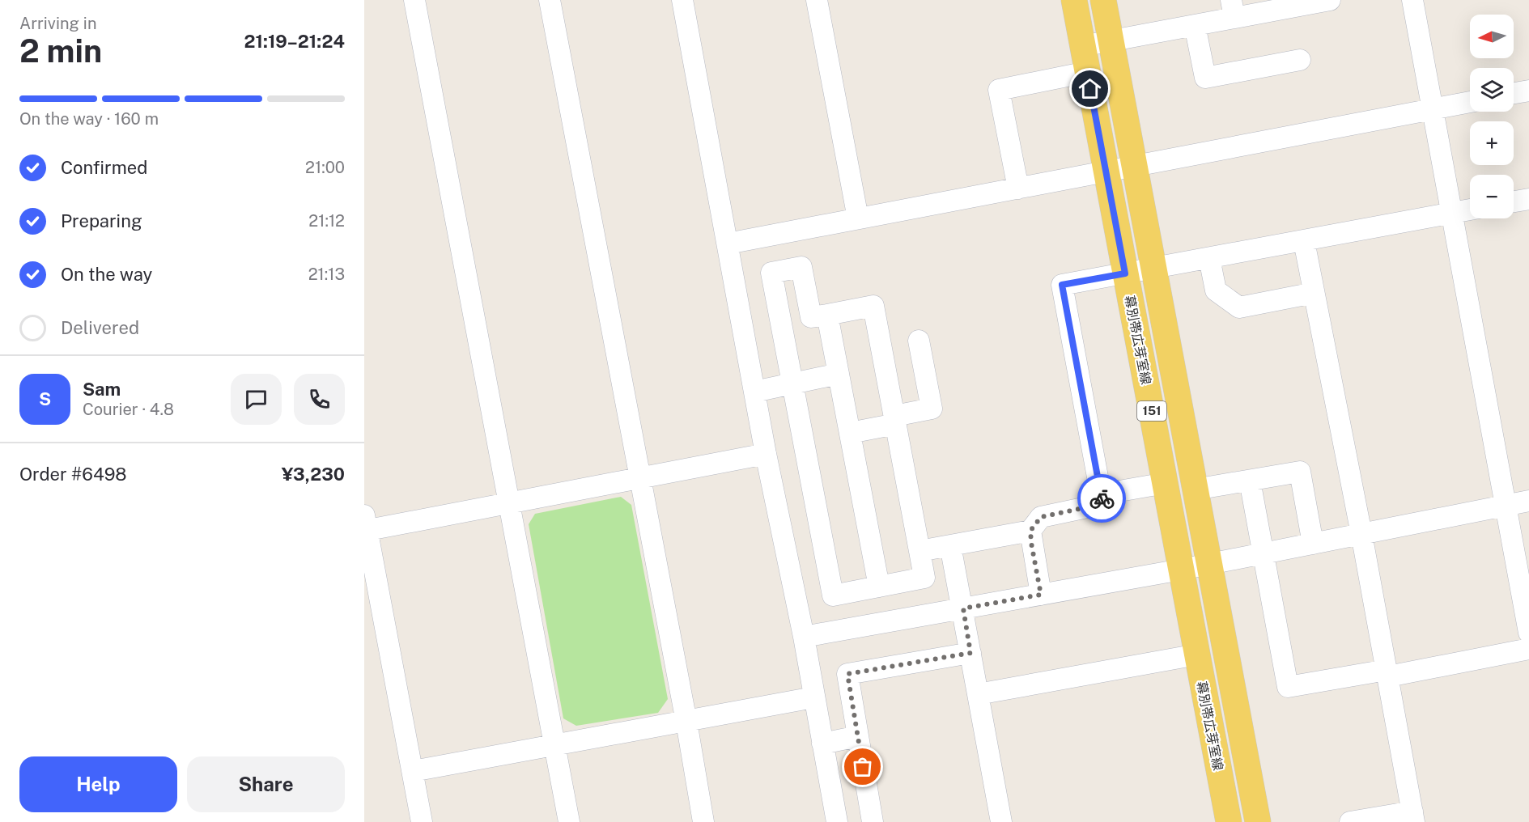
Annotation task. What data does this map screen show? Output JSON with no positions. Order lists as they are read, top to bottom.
{
  "streets": {
    "main road": ["幕別帯広芽室線", "151"]
  },
  "north": "left",
  "page": {
    "heading": ["2 min", "Arriving in", "21:19–21:24"],
    "panel": [
      "Sam",
      "Courier · 4.8",
      "Order #6498",
      "¥3,230"
    ],
    "map_buttons": ["+", "−"],
    "bar": "On the way · 160 m",
    "list": [
      ["Confirmed", "21:00"],
      ["Preparing", "21:12"],
      ["On the way", "21:13"],
      "Delivered"
    ],
    "round": "S",
    "buttons": ["Help", "Share"]
  }
}
